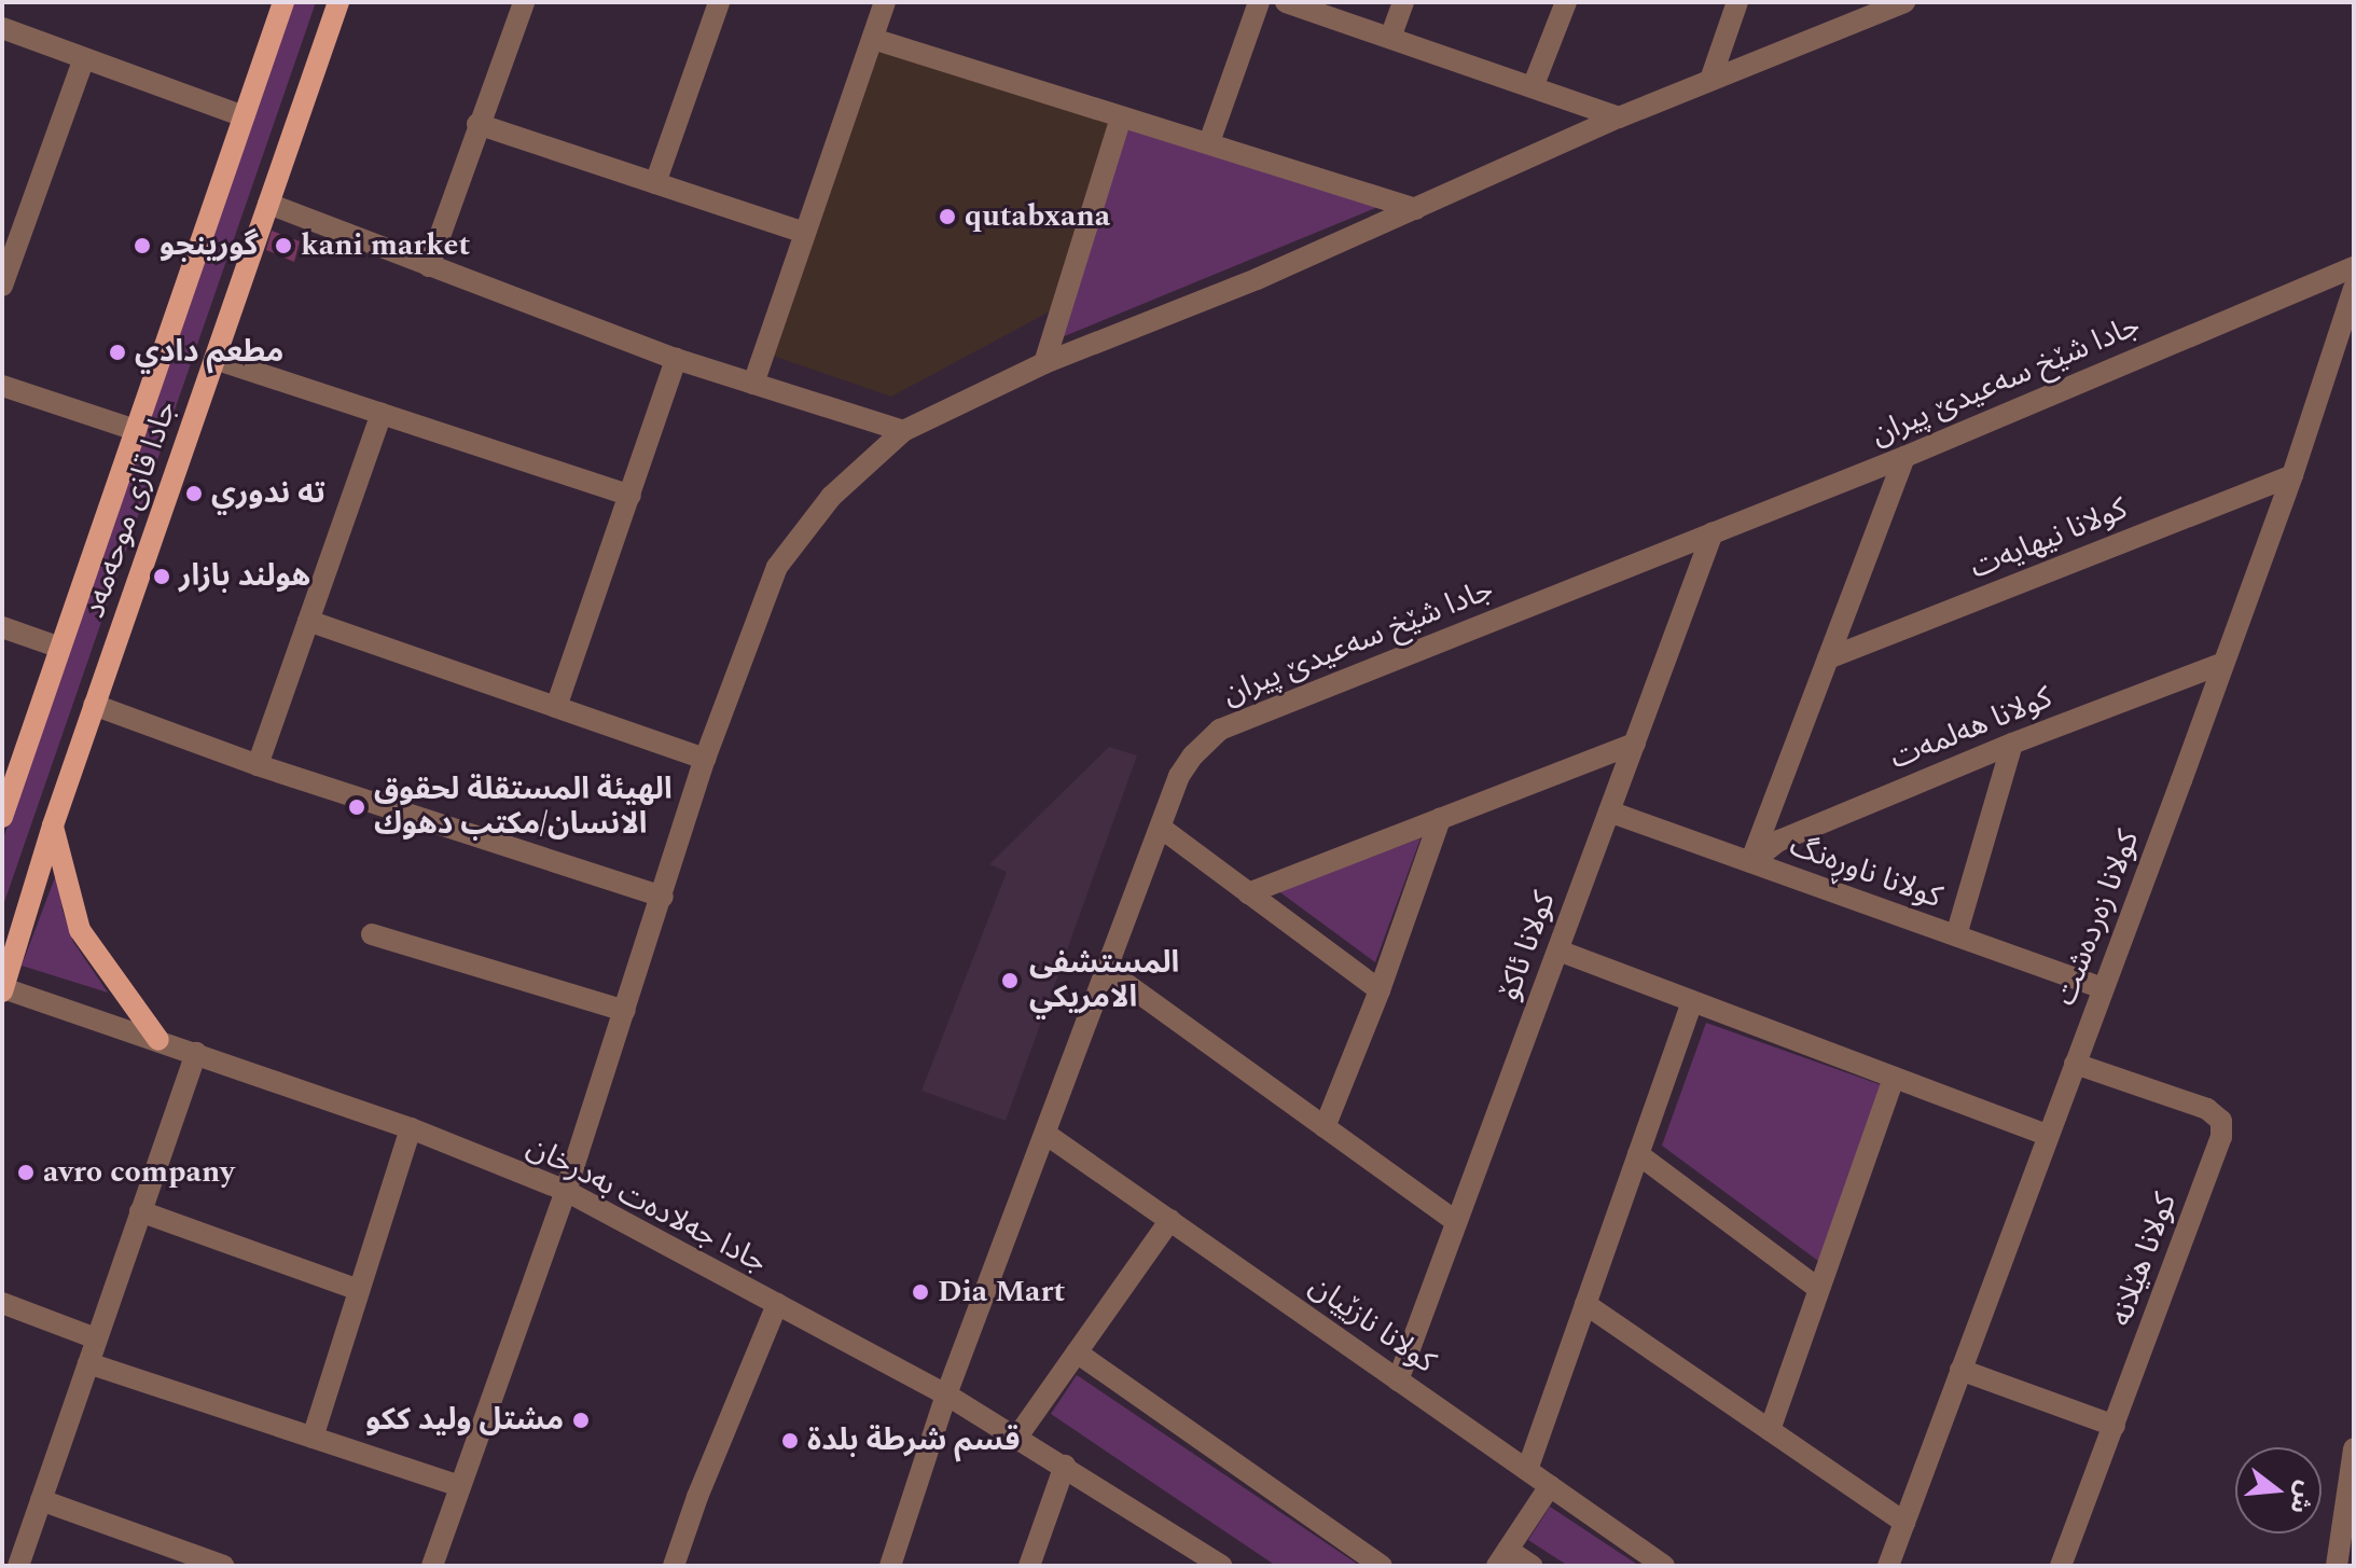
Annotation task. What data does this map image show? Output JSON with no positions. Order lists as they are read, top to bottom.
{
  "streets": {
    "main road": ["جادا قازی موحەمەد"],
    "street": [
      "جادا شێخ سەعیدێ پیران",
      "کولانا نیهایەت",
      "کولانا هەلمەت",
      "کولانا ناوڕەنگ",
      "کولانا زەردەشت",
      "کولانا ئاکۆ",
      "جادا جەلادەت بەدرخان",
      "کولانا هێلانە",
      "کولانا نازێیان"
    ]
  },
  "crossings": [
    ["جادا شێخ سەعیدێ پیران", "کولانا ئاکۆ"],
    ["جادا شێخ سەعیدێ پیران", "جادا جەلادەت بەدرخان"],
    ["جادا شێخ سەعیدێ پیران", "کولانا نازێیان"],
    ["جادا قازی موحەمەد", "جادا جەلادەت بەدرخان"],
    ["کولانا نیهایەت", "کولانا زەردەشت"],
    ["کولانا هەلمەت", "کولانا ناوڕەنگ"],
    ["کولانا هەلمەت", "کولانا زەردەشت"],
    ["کولانا ناوڕەنگ", "کولانا زەردەشت"],
    ["کولانا ناوڕەنگ", "کولانا ئاکۆ"],
    ["کولانا زەردەشت", "کولانا هێلانە"],
    ["کولانا ئاکۆ", "کولانا نازێیان"]
  ],
  "places": [
    "qutabxana",
    "گورينجو",
    "kani market",
    "مطعم دادي",
    "ته ندوري",
    "هولند بازار",
    "الهيئة المستقلة لحقوق الانسان/مكتب دهوك",
    "المستشفى الامريكي",
    "avro company",
    "Dia Mart",
    "مشتل وليد ككو",
    "قسم شرطة بلدة"
  ],
  "north": "right"
}
